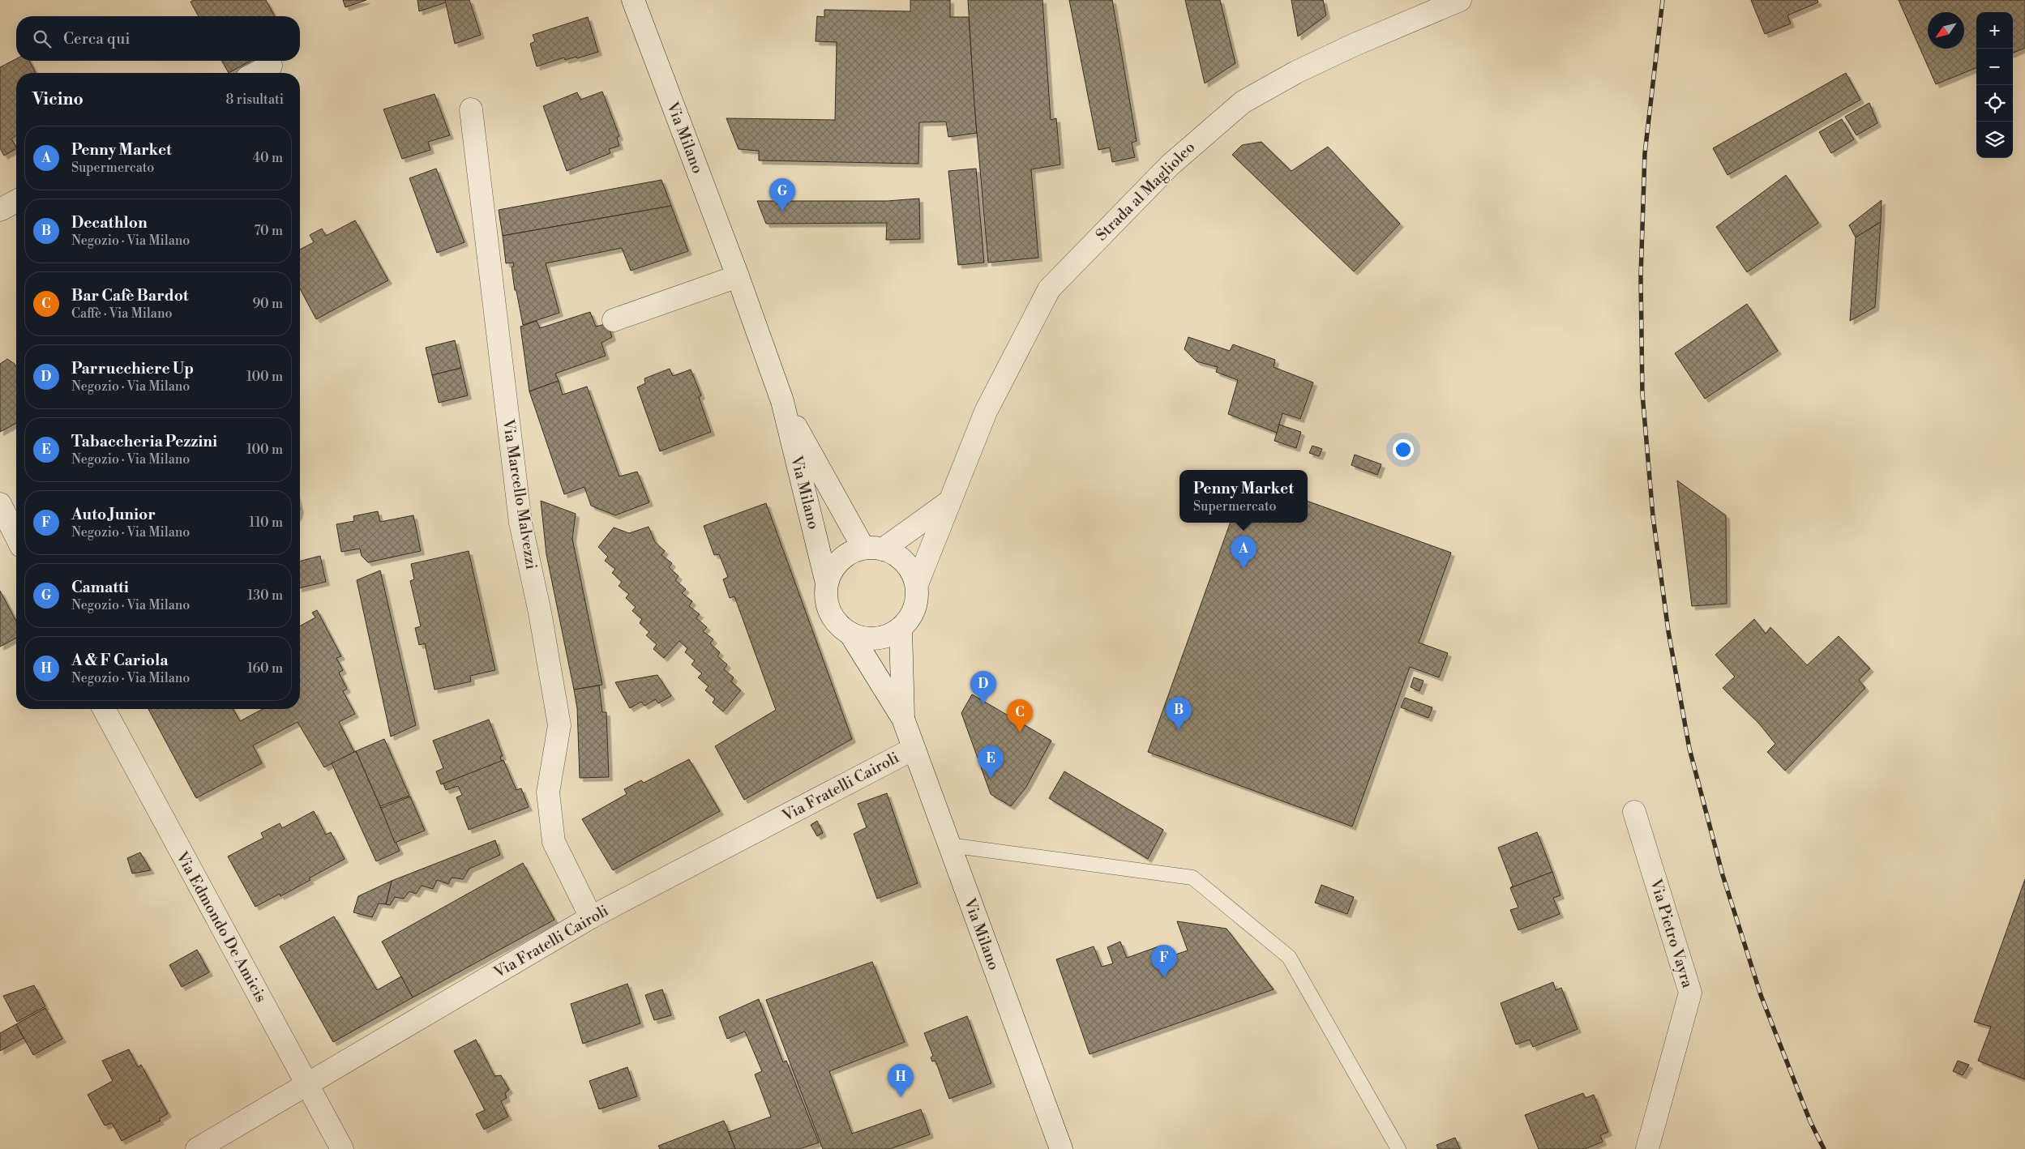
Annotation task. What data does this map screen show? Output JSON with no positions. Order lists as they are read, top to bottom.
{
  "streets": {
    "street": [
      "Via Milano",
      "Strada al Maglioleo",
      "Via Marcello Malvezzi",
      "Via Fratelli Cairoli",
      "Via Edmondo De Amicis",
      "Via Pietro Vayra"
    ]
  },
  "crossings": [
    ["Via Milano", "Strada al Maglioleo"],
    ["Via Milano", "Via Fratelli Cairoli"],
    ["Via Marcello Malvezzi", "Via Fratelli Cairoli"],
    ["Via Fratelli Cairoli", "Via Edmondo De Amicis"]
  ],
  "north": "bottom left",
  "page": {
    "map_buttons": ["+", "−"],
    "search": "Cerca qui",
    "heading": ["Vicino", "8 risultati"],
    "list": [
      {
        "mark": "A",
        "name": "Penny Market",
        "note": "Supermercato",
        "value": "40 m"
      },
      {
        "mark": "B",
        "name": "Decathlon",
        "note": "Negozio · Via Milano",
        "value": "70 m"
      },
      {
        "mark": "C",
        "name": "Bar Cafè Bardot",
        "note": "Caffè · Via Milano",
        "value": "90 m"
      },
      {
        "mark": "D",
        "name": "Parrucchiere Up",
        "note": "Negozio · Via Milano",
        "value": "100 m"
      },
      {
        "mark": "E",
        "name": "Tabaccheria Pezzini",
        "note": "Negozio · Via Milano",
        "value": "100 m"
      },
      {
        "mark": "F",
        "name": "Auto Junior",
        "note": "Negozio · Via Milano",
        "value": "110 m"
      },
      {
        "mark": "G",
        "name": "Camatti",
        "note": "Negozio · Via Milano",
        "value": "130 m"
      },
      {
        "mark": "H",
        "name": "A & F Cariola",
        "note": "Negozio · Via Milano",
        "value": "160 m"
      }
    ],
    "pins": [
      "G",
      "A",
      "D",
      "B",
      "C",
      "E",
      "F",
      "H"
    ],
    "popup": ["Penny Market", "Supermercato"]
  }
}
